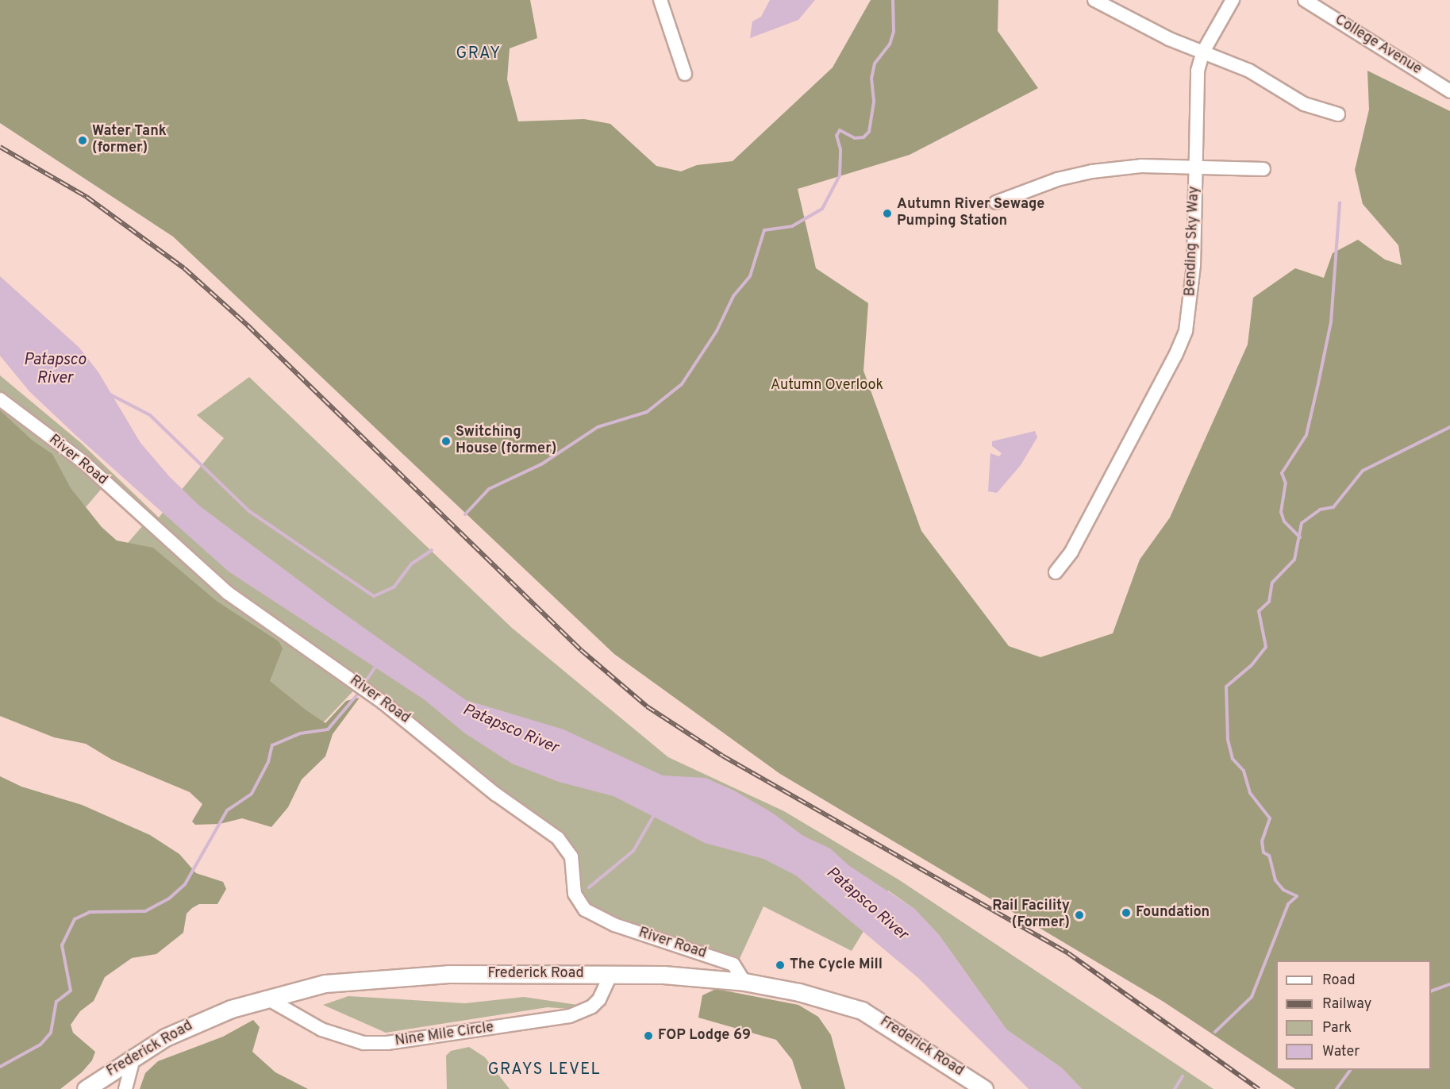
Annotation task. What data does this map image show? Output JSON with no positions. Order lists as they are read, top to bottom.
{
  "streets": {
    "main road": ["Frederick Road"],
    "street": [
      "College Avenue",
      "Bending Sky Way",
      "River Road",
      "Nine Mile Circle"
    ]
  },
  "crossings": [
    ["River Road", "Frederick Road"],
    ["Frederick Road", "Nine Mile Circle"]
  ],
  "districts": ["GRAY", "GRAYS LEVEL"],
  "water": ["Patapsco River"],
  "parks": ["Autumn Overlook"],
  "places": [
    "Water Tank (former)",
    "Autumn River Sewage Pumping Station",
    "Switching House (former)",
    "Foundation",
    "Rail Facility (Former)",
    "The Cycle Mill",
    "FOP Lodge 69"
  ],
  "legend": [
    "Road",
    "Railway",
    "Park",
    "Water"
  ]
}
